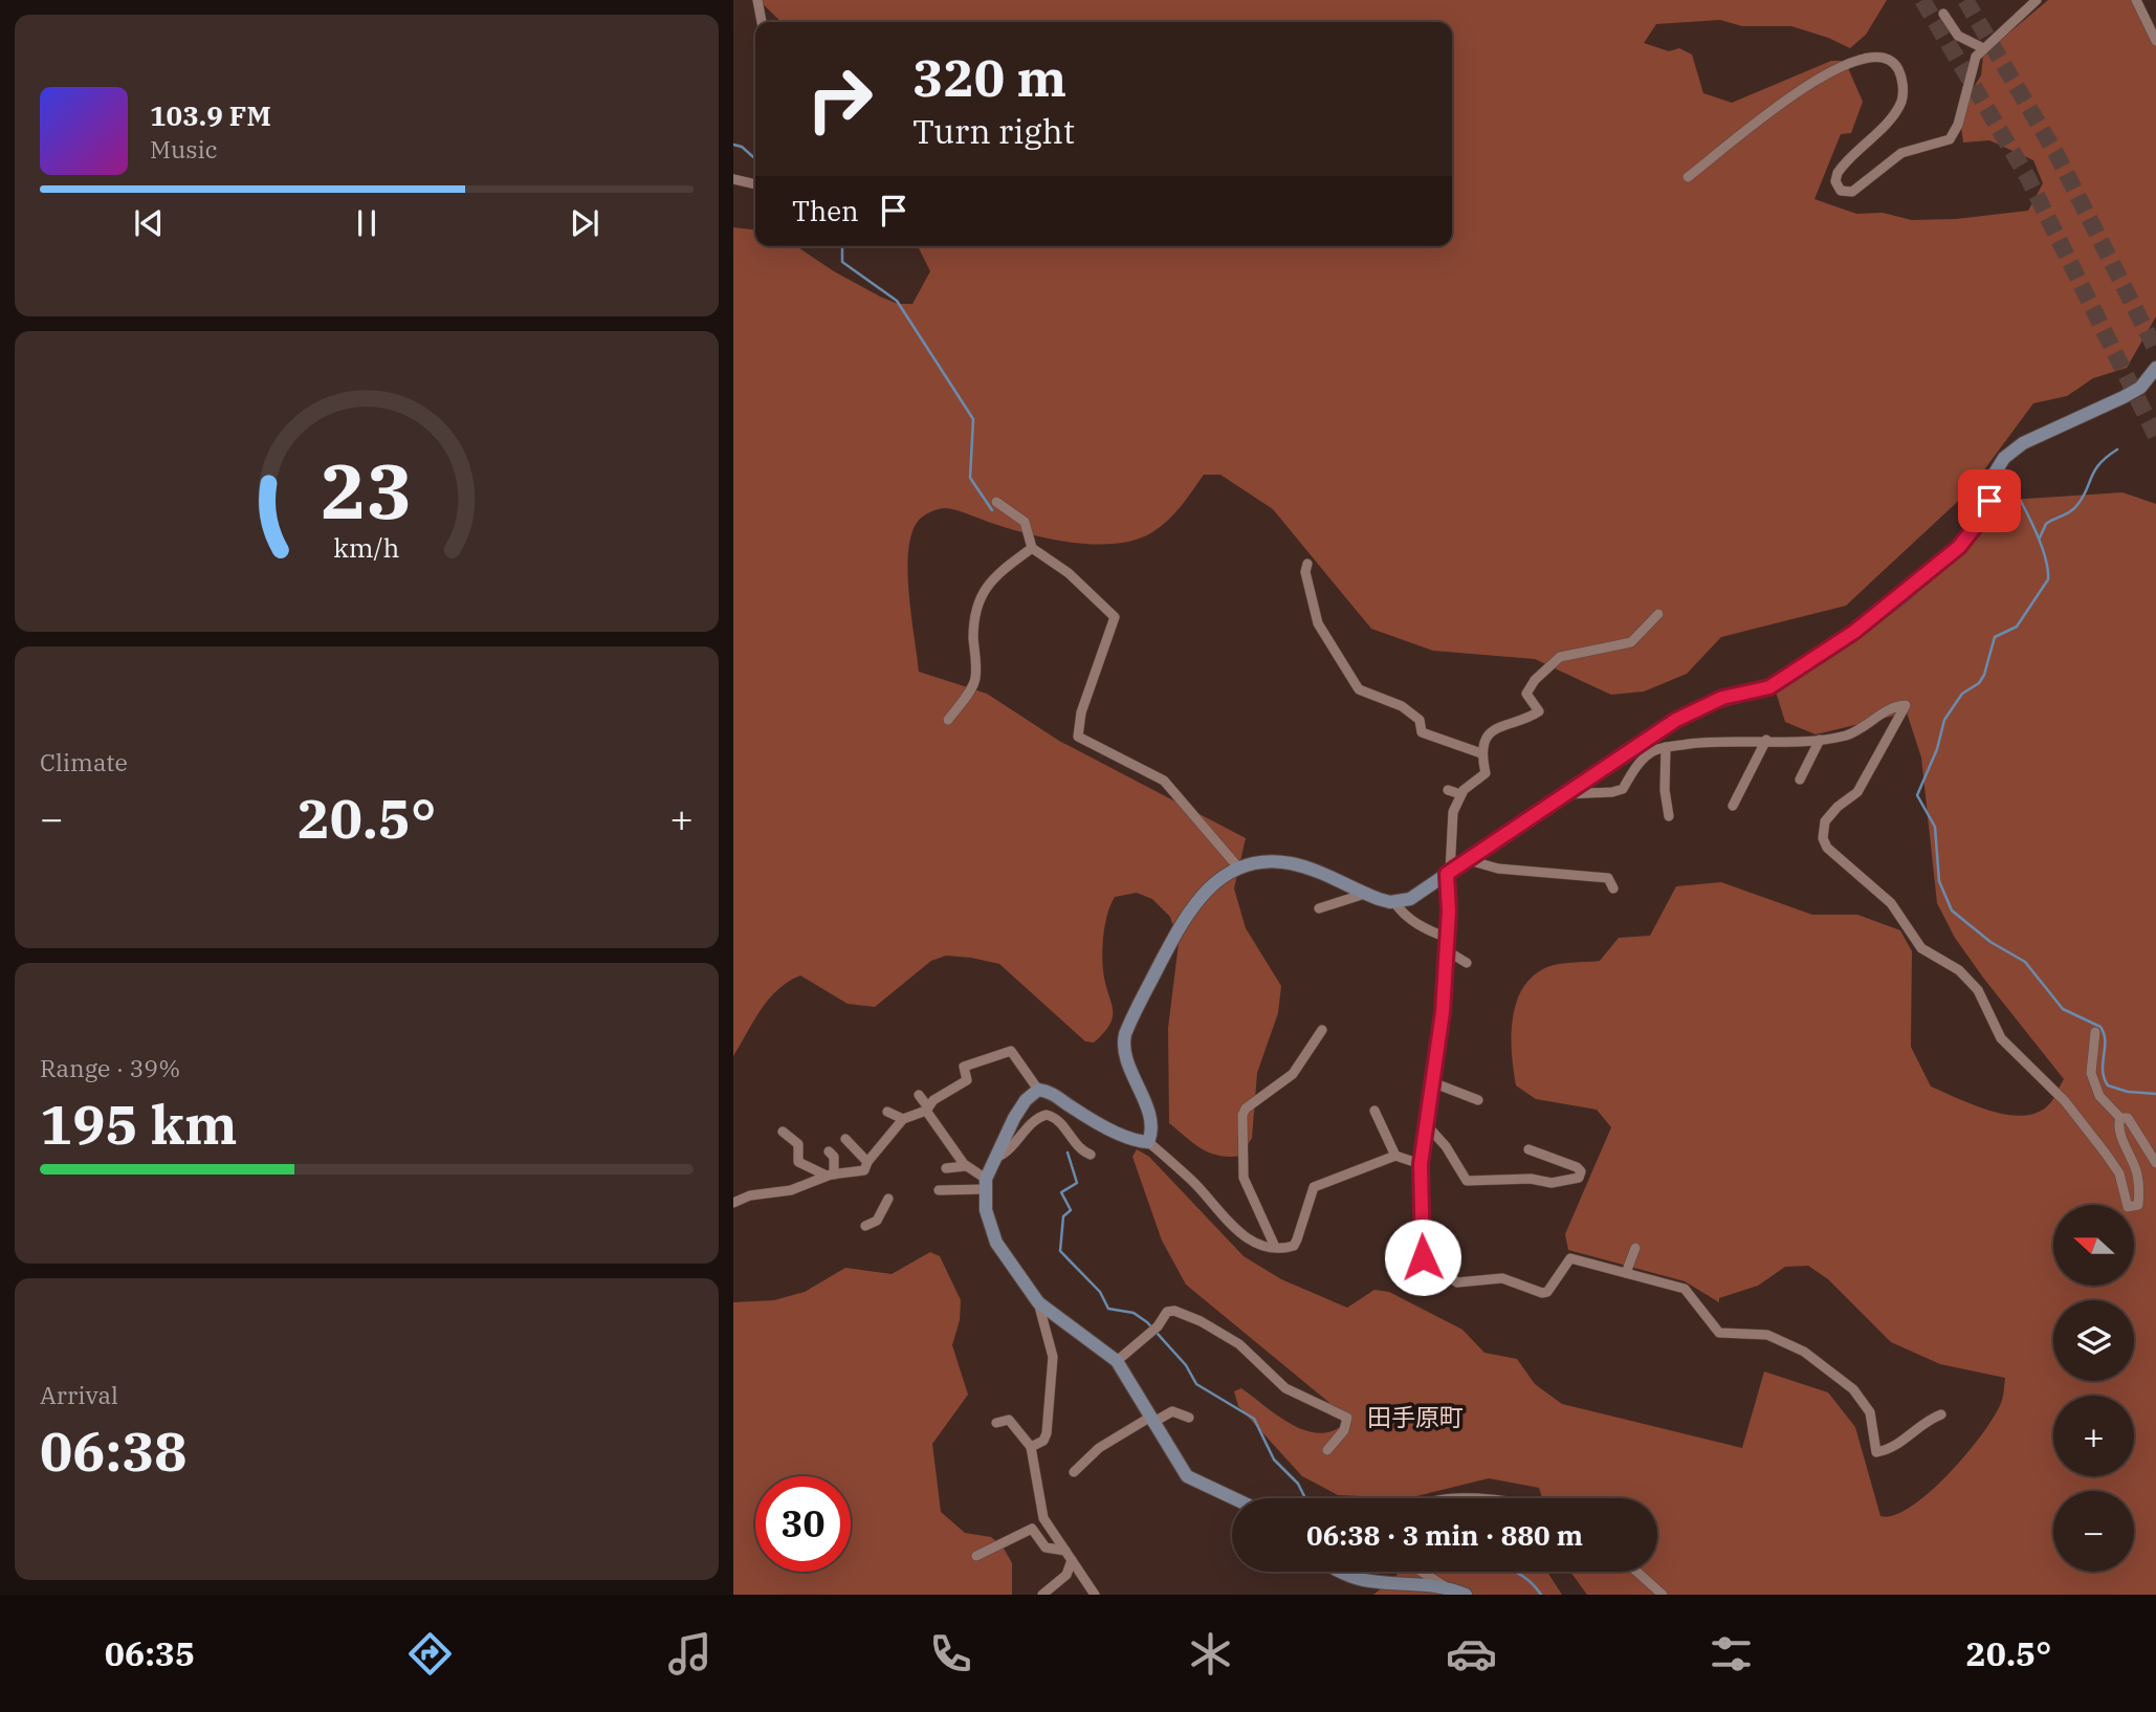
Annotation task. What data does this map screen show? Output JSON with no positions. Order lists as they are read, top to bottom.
{
  "districts": ["田手原町"],
  "north": "left",
  "page": {
    "turn": ["320 m", "Turn right"],
    "song": ["103.9 FM", "Music"],
    "then": "Then",
    "tile": [
      "Climate",
      ["Range · 39%", "195 km"],
      ["Arrival", "06:38"]
    ],
    "heat": ["−", "20.5°", "+"],
    "map_buttons": ["+", "−"],
    "limit": "30",
    "trip": "06:38 · 3 min · 880 m",
    "tabs": ["06:35", "20.5°"],
    "gauge": ["23", "km/h"]
  }
}
